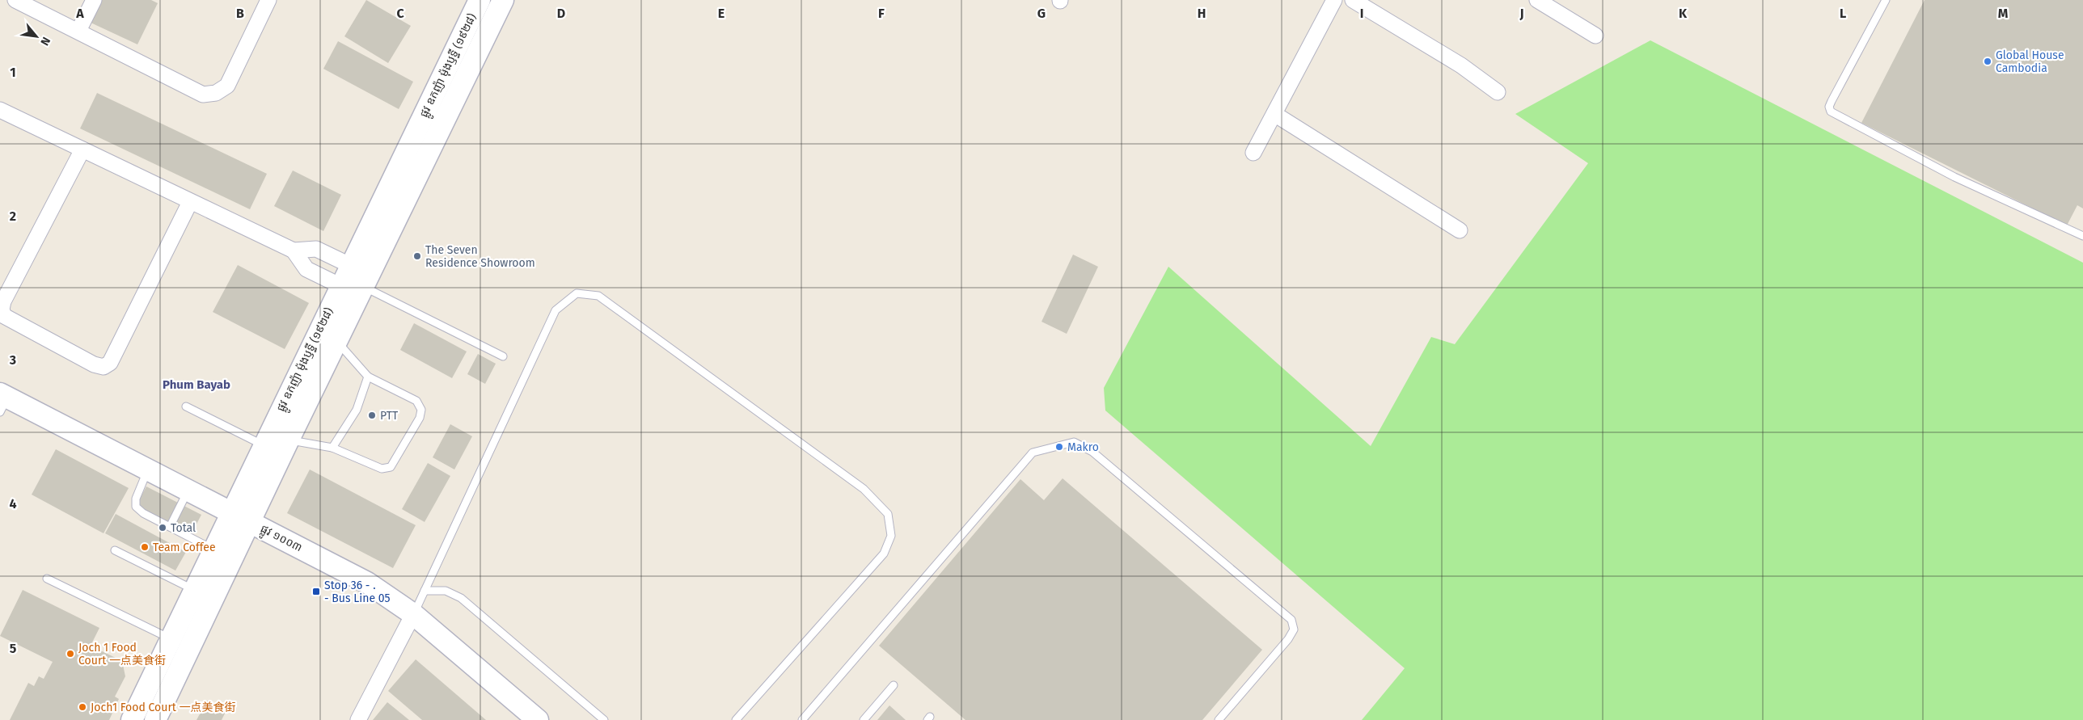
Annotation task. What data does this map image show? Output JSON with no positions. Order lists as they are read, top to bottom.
{
  "streets": {
    "main road": ["ផ្លូវ ឧកញ៉ា ម៉ុងឫទ្ធី (១៩២៨)", "ផ្លូវ ១០០៣"]
  },
  "crossings": [
    ["ផ្លូវ ឧកញ៉ា ម៉ុងឫទ្ធី (១៩២៨)", "ផ្លូវ ១០០៣"]
  ],
  "districts": ["Phum Bayab"],
  "places": {
    "other": [
      "Global House Cambodia",
      "The Seven Residence Showroom",
      "PTT",
      "Makro",
      "Total",
      "Team Coffee",
      "Joch 1 Food Court 一点美食街",
      "Joch1 Food Court 一点美食街"
    ],
    "transit": ["Stop 36 - . - Bus Line 05"]
  },
  "north": "bottom right",
  "grid": {
    "columns": [
      "A",
      "B",
      "C",
      "D",
      "E",
      "F",
      "G",
      "H",
      "I",
      "J",
      "K",
      "L",
      "M"
    ],
    "rows": [
      "1",
      "2",
      "3",
      "4",
      "5"
    ]
  }
}
